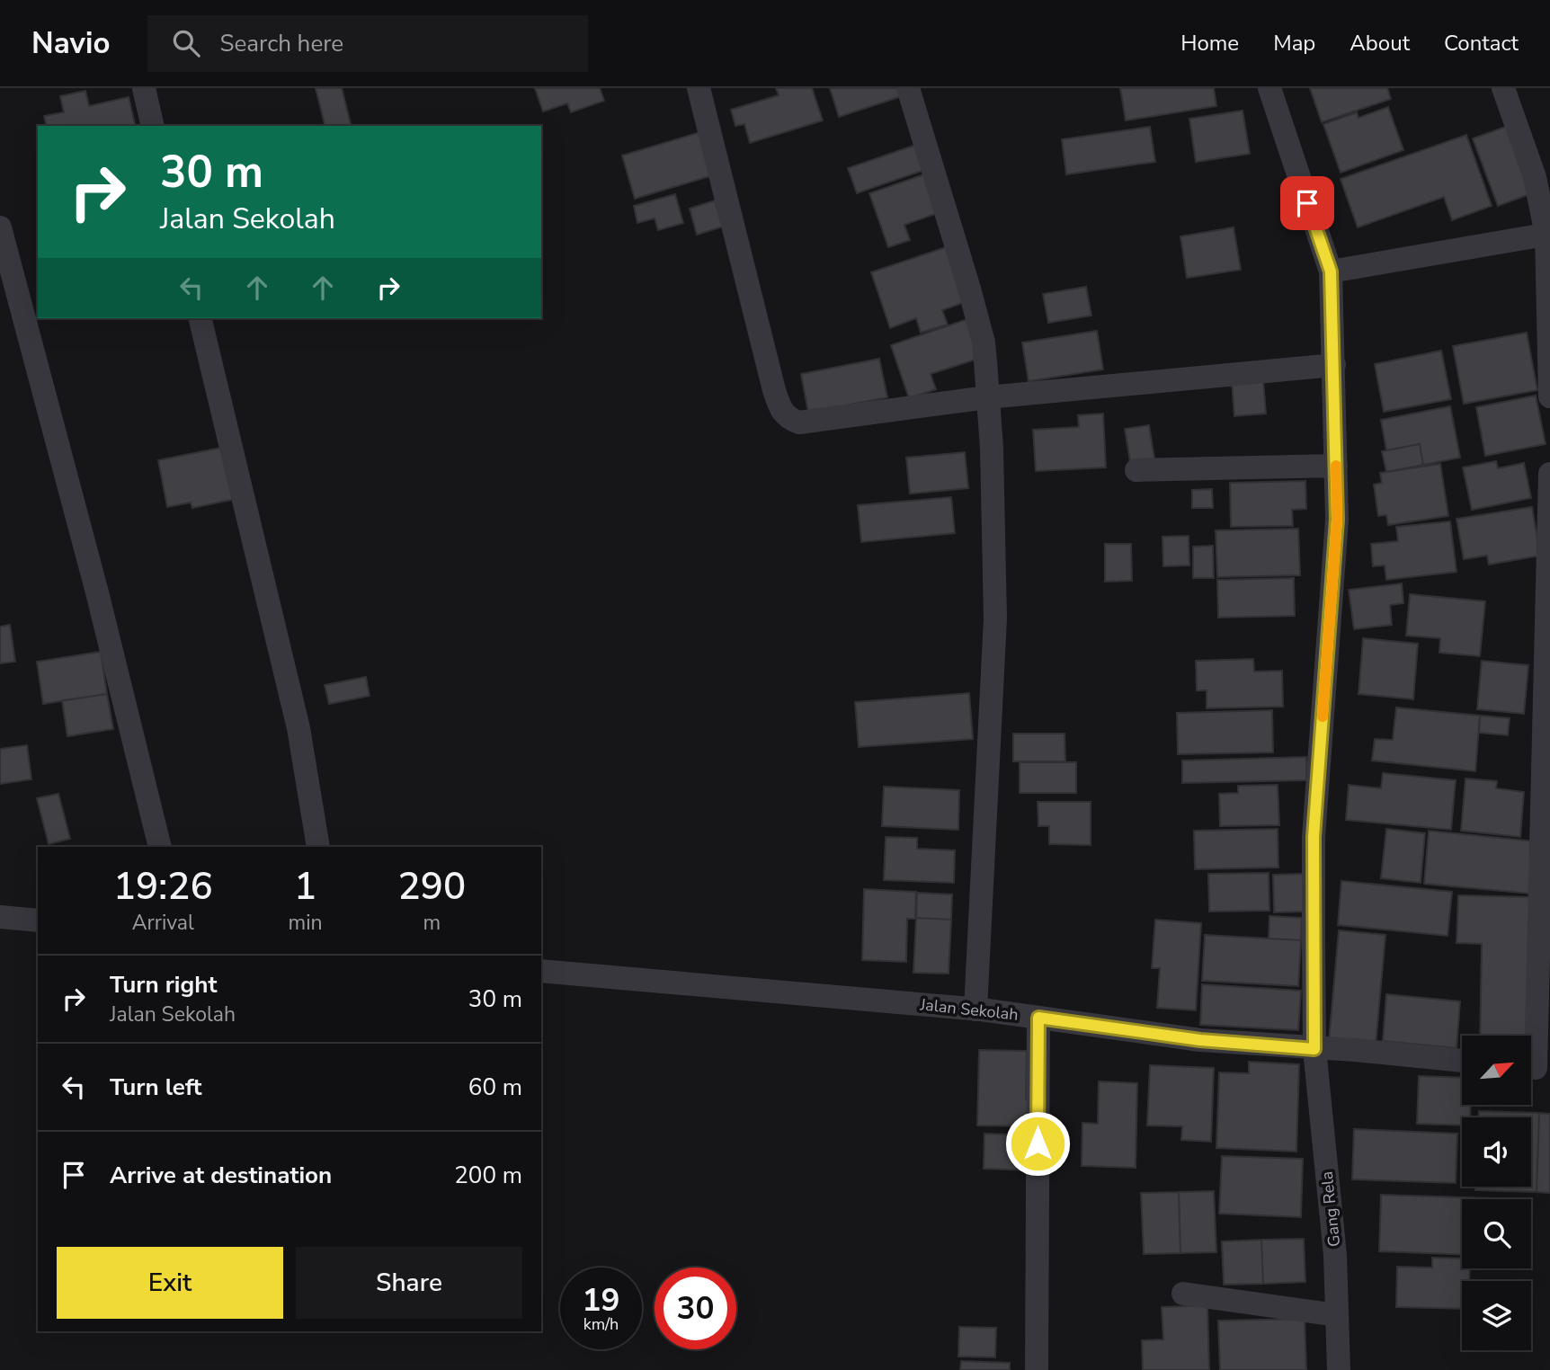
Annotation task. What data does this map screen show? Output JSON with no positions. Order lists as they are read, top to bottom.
{
  "streets": {
    "street": ["Jalan Sekolah", "Gang Rela"]
  },
  "crossings": [
    ["Jalan Sekolah", "Gang Rela"]
  ],
  "north": "top right",
  "page": {
    "header": "Navio",
    "search": "Search here",
    "nav": [
      "Home",
      "Map",
      "About",
      "Contact"
    ],
    "turn": ["30 m", "Jalan Sekolah"],
    "eta": [
      "19:26",
      "Arrival",
      "1",
      "min",
      "290",
      "m"
    ],
    "list": [
      {
        "name": "Turn right",
        "note": "Jalan Sekolah",
        "value": "30 m"
      },
      {
        "name": "Turn left",
        "value": "60 m"
      },
      {
        "name": "Arrive at destination",
        "value": "200 m"
      }
    ],
    "buttons": ["Exit", "Share"],
    "speed": "19 km/h",
    "limit": "30"
  }
}
